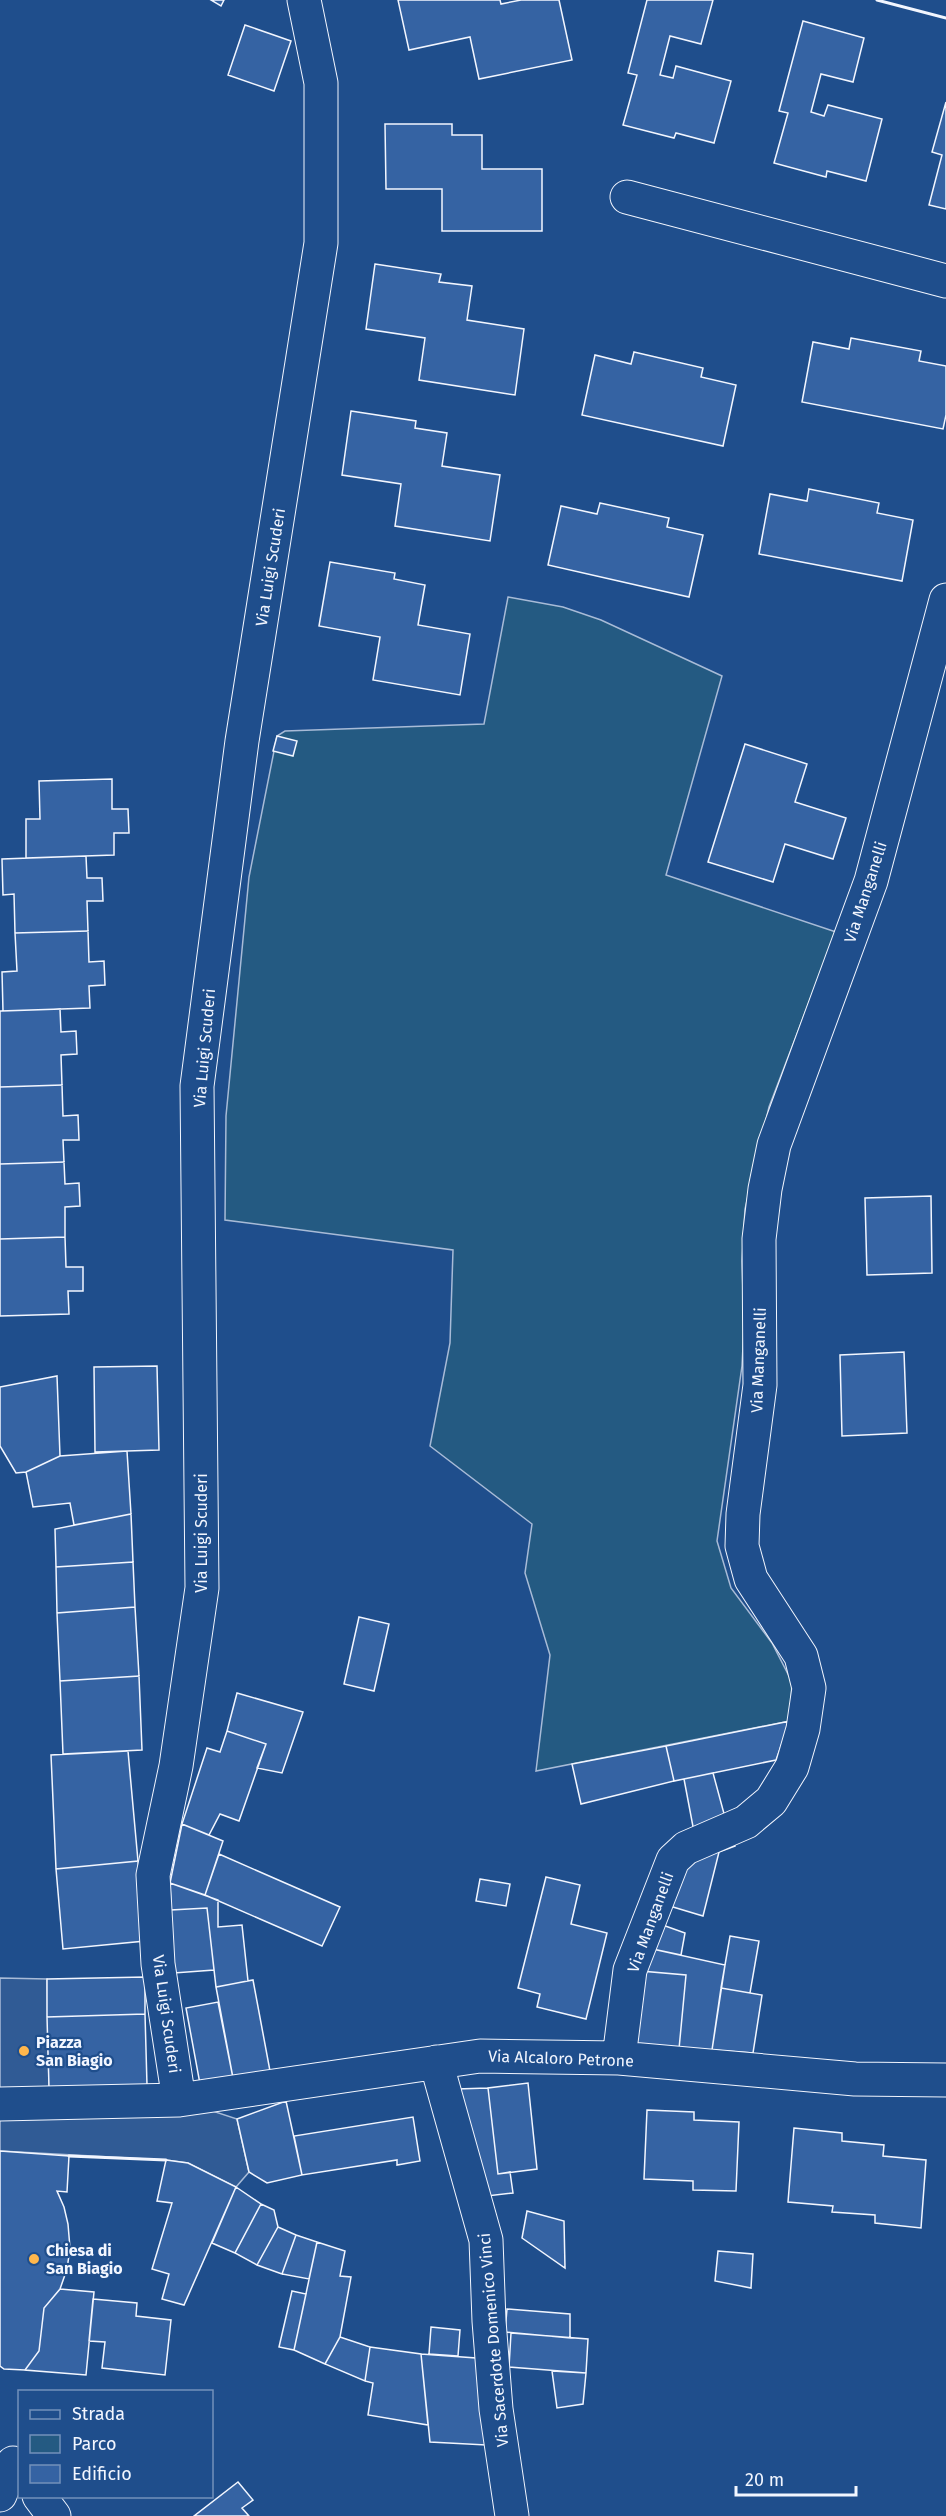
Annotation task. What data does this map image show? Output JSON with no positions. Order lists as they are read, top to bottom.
{
  "streets": {
    "street": [
      "Via Luigi Scuderi",
      "Via Manganelli",
      "Via Alcaloro Petrone",
      "Via Sacerdote Domenico Vinci"
    ]
  },
  "crossings": [
    ["Via Luigi Scuderi", "Via Alcaloro Petrone"],
    ["Via Manganelli", "Via Alcaloro Petrone"],
    ["Via Alcaloro Petrone", "Via Sacerdote Domenico Vinci"]
  ],
  "places": ["Piazza San Biagio", "Chiesa di San Biagio"],
  "legend": ["Strada", "Parco", "Edificio"],
  "scale_bar": "20 m"
}
